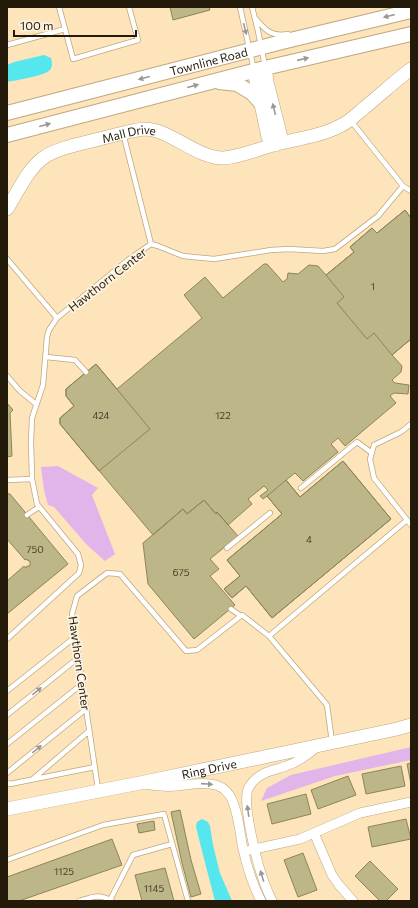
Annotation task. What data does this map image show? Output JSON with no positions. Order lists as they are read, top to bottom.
{
  "streets": {
    "main road": ["Townline Road"],
    "street": ["Mall Drive", "Ring Drive"],
    "lane": ["Hawthorn Center"]
  },
  "crossings": [
    ["Hawthorn Center", "Ring Drive"]
  ],
  "house_numbers": [
    "1",
    "424",
    "122",
    "4",
    "750",
    "675",
    "1125",
    "1145"
  ],
  "scale_bar": "100 m"
}
